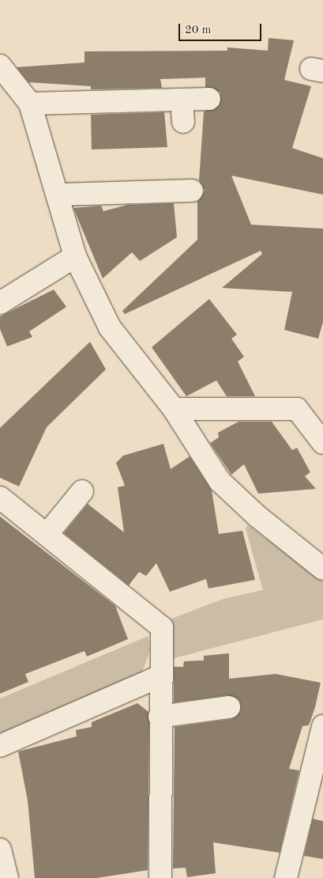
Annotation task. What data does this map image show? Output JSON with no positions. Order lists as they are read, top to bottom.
{
  "scale_bar": "20 m"
}
